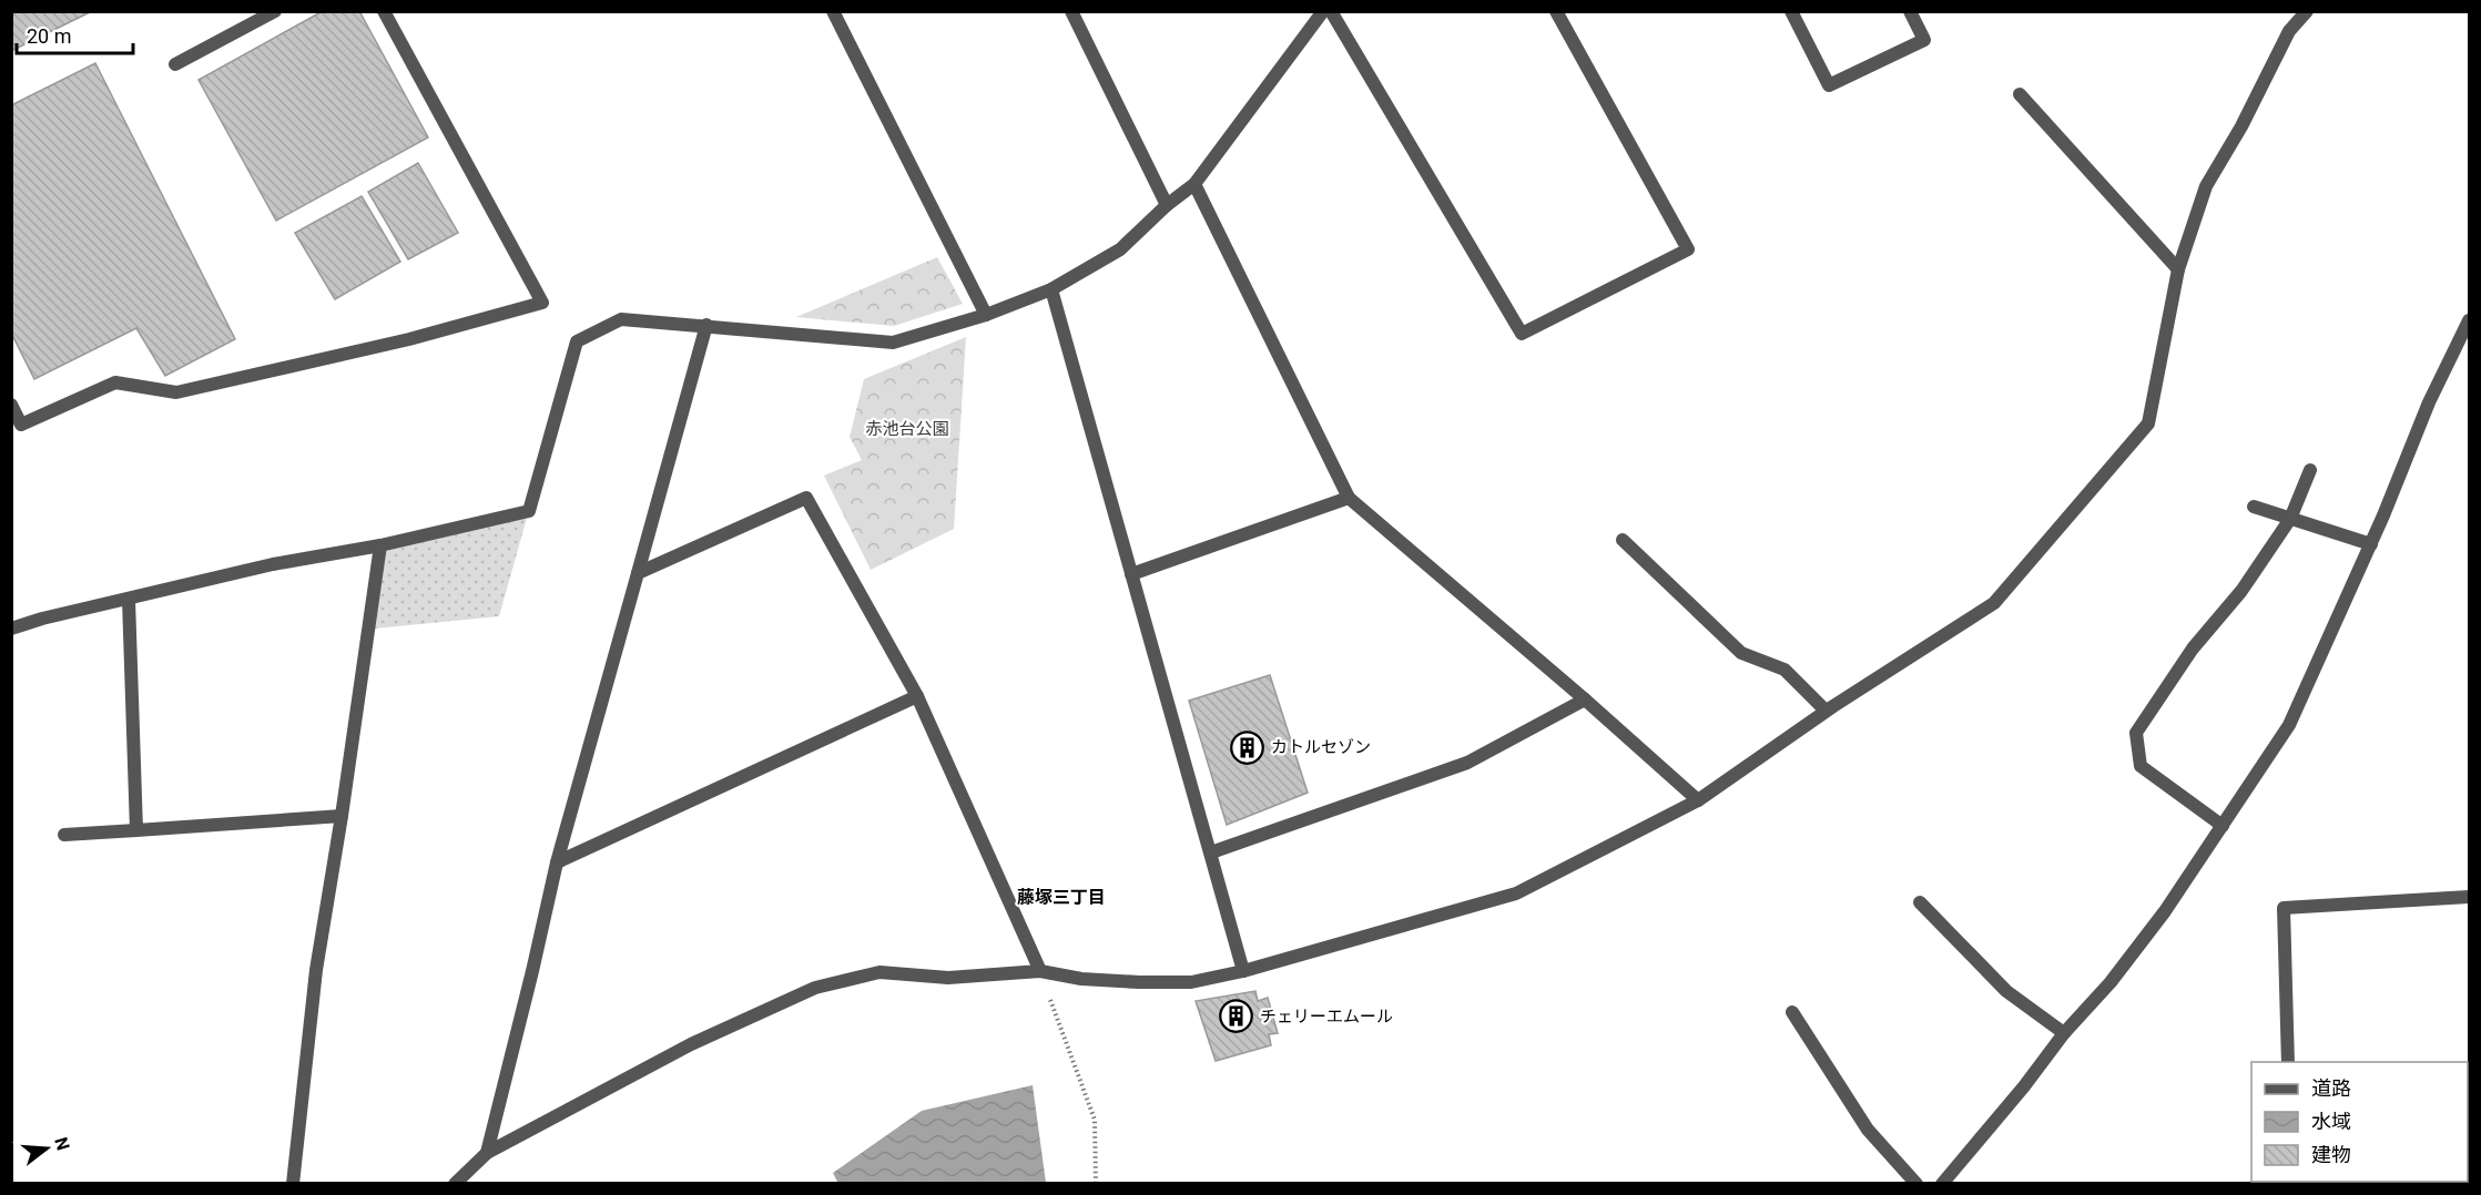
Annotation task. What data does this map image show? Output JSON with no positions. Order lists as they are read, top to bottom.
{
  "districts": ["藤塚三丁目"],
  "parks": ["赤池台公園"],
  "places": {
    "building": ["カトルセゾン", "チェリーエムール"]
  },
  "legend": ["道路", "水域", "建物"],
  "scale_bar": "20 m",
  "north": "right"
}
